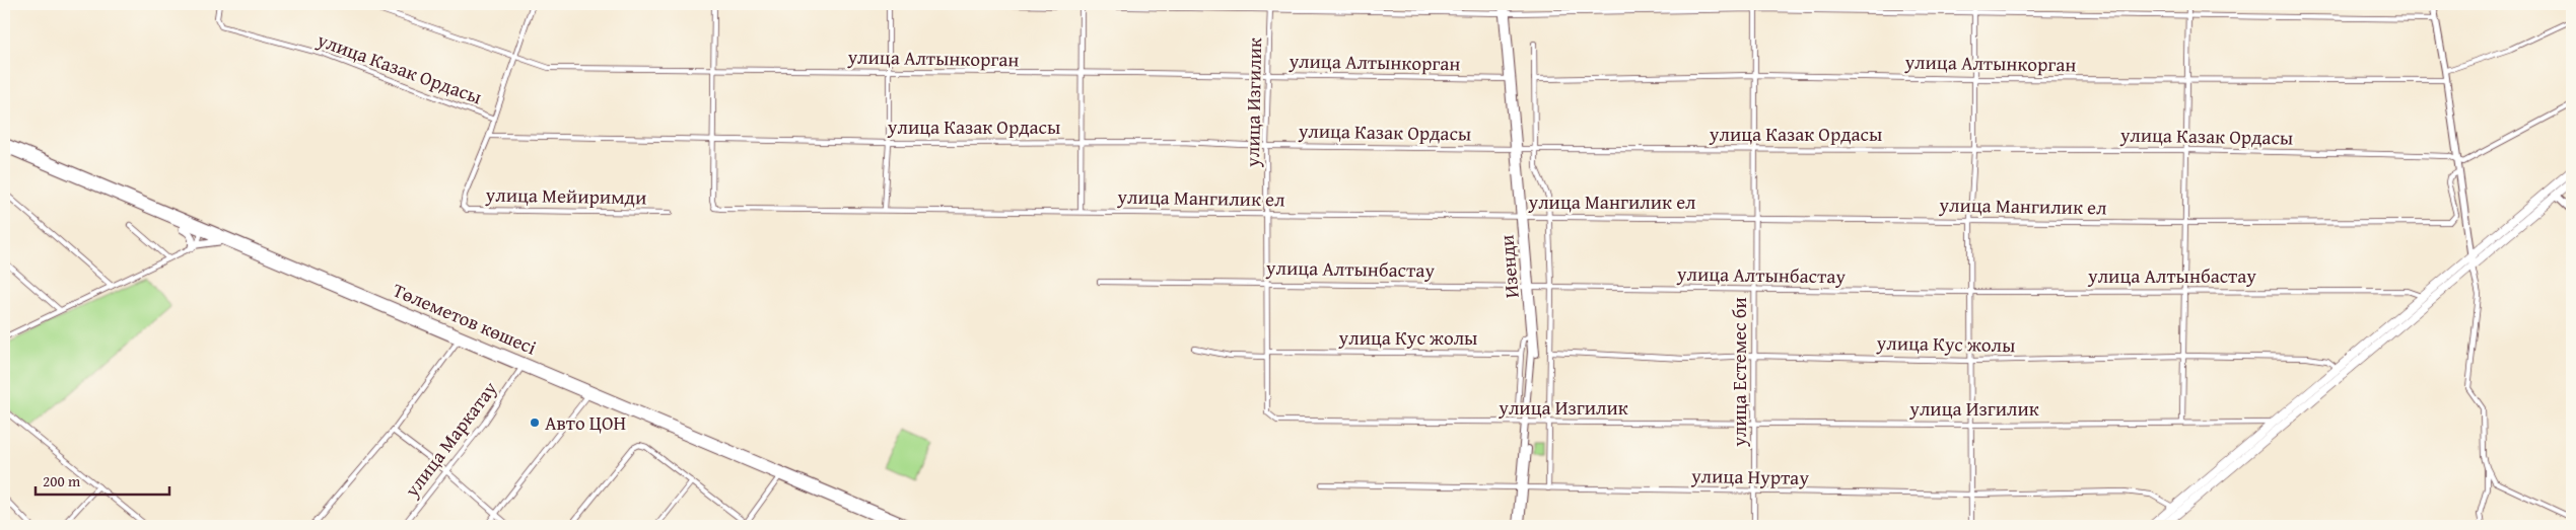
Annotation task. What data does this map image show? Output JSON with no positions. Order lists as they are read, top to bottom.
{
  "streets": {
    "main road": ["Төлеметов көшесі"],
    "street": [
      "улица Алтынкорган",
      "улица Казак Ордасы",
      "улица Изгилик",
      "улица Мейиримди",
      "улица Мангилик ел",
      "Изенди",
      "улица Алтынбастау",
      "улица Кус жолы",
      "улица Естемес би",
      "улица Маркатау",
      "улица Нуртау"
    ]
  },
  "crossings": [
    ["улица Алтынкорган", "улица Изгилик"],
    ["улица Алтынкорган", "Изенди"],
    ["улица Алтынкорган", "улица Естемес би"],
    ["улица Казак Ордасы", "улица Изгилик"],
    ["улица Казак Ордасы", "улица Мейиримди"],
    ["улица Казак Ордасы", "улица Мангилик ел"],
    ["улица Казак Ордасы", "Изенди"],
    ["улица Казак Ордасы", "улица Естемес би"],
    ["улица Изгилик", "улица Мангилик ел"],
    ["улица Изгилик", "Изенди"],
    ["улица Изгилик", "улица Алтынбастау"],
    ["улица Изгилик", "улица Кус жолы"],
    ["улица Изгилик", "улица Естемес би"],
    ["улица Мангилик ел", "Изенди"],
    ["улица Мангилик ел", "улица Естемес би"],
    ["Изенди", "улица Алтынбастау"],
    ["Изенди", "улица Нуртау"],
    ["улица Алтынбастау", "улица Естемес би"],
    ["Төлеметов көшесі", "улица Маркатау"],
    ["улица Кус жолы", "улица Естемес би"],
    ["улица Естемес би", "улица Нуртау"]
  ],
  "places": ["Авто ЦОН"],
  "scale_bar": "200 m"
}
